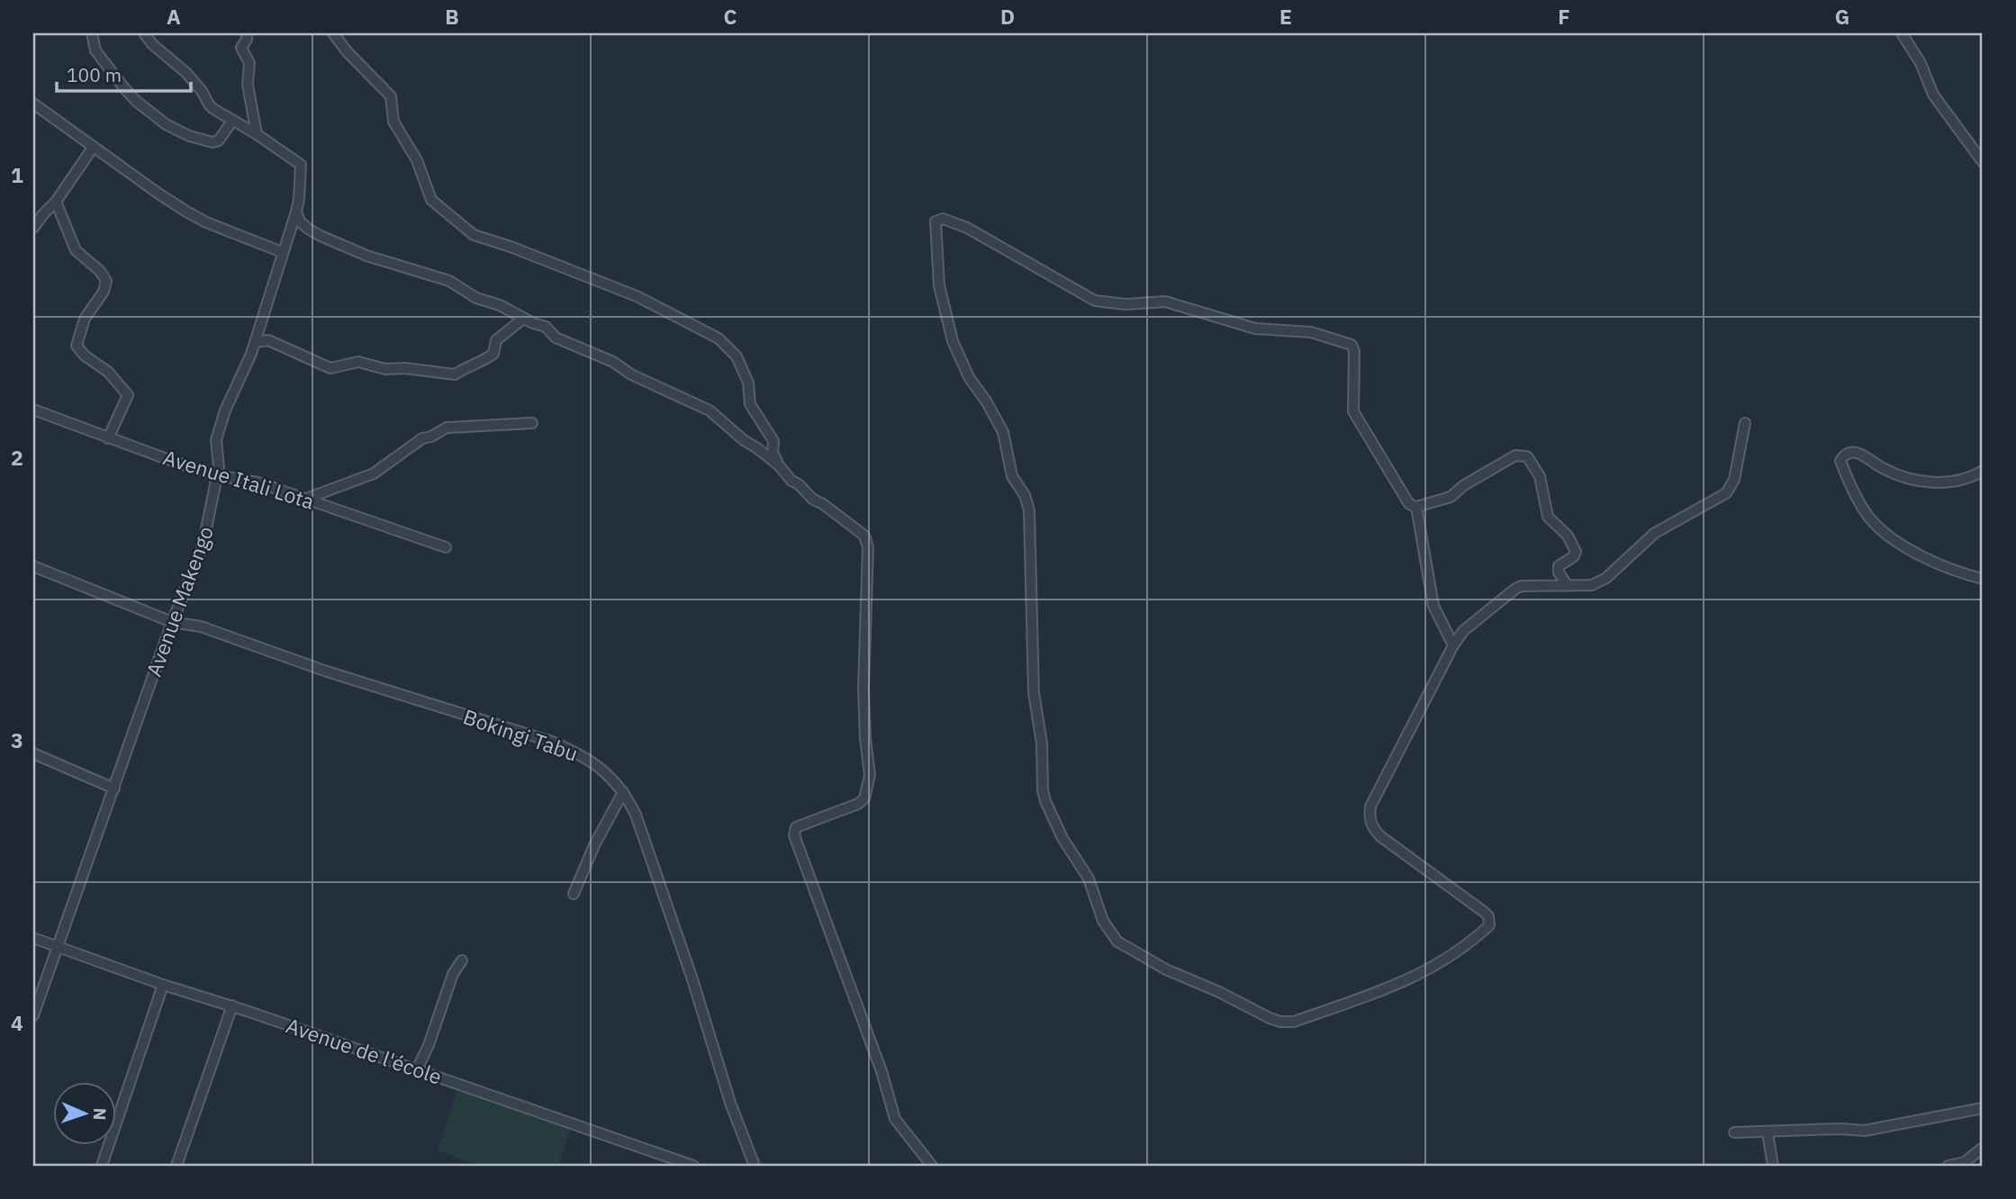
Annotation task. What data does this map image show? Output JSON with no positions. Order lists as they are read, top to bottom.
{
  "streets": {
    "street": [
      "Avenue Itali Lota",
      "Avenue Makengo",
      "Bokingi Tabu",
      "Avenue de l'école"
    ]
  },
  "crossings": [
    ["Avenue Itali Lota", "Avenue Makengo"],
    ["Avenue Makengo", "Bokingi Tabu"],
    ["Avenue Makengo", "Avenue de l'école"]
  ],
  "scale_bar": "100 m",
  "north": "right",
  "grid": {
    "columns": [
      "A",
      "B",
      "C",
      "D",
      "E",
      "F",
      "G"
    ],
    "rows": [
      "1",
      "2",
      "3",
      "4"
    ]
  }
}
